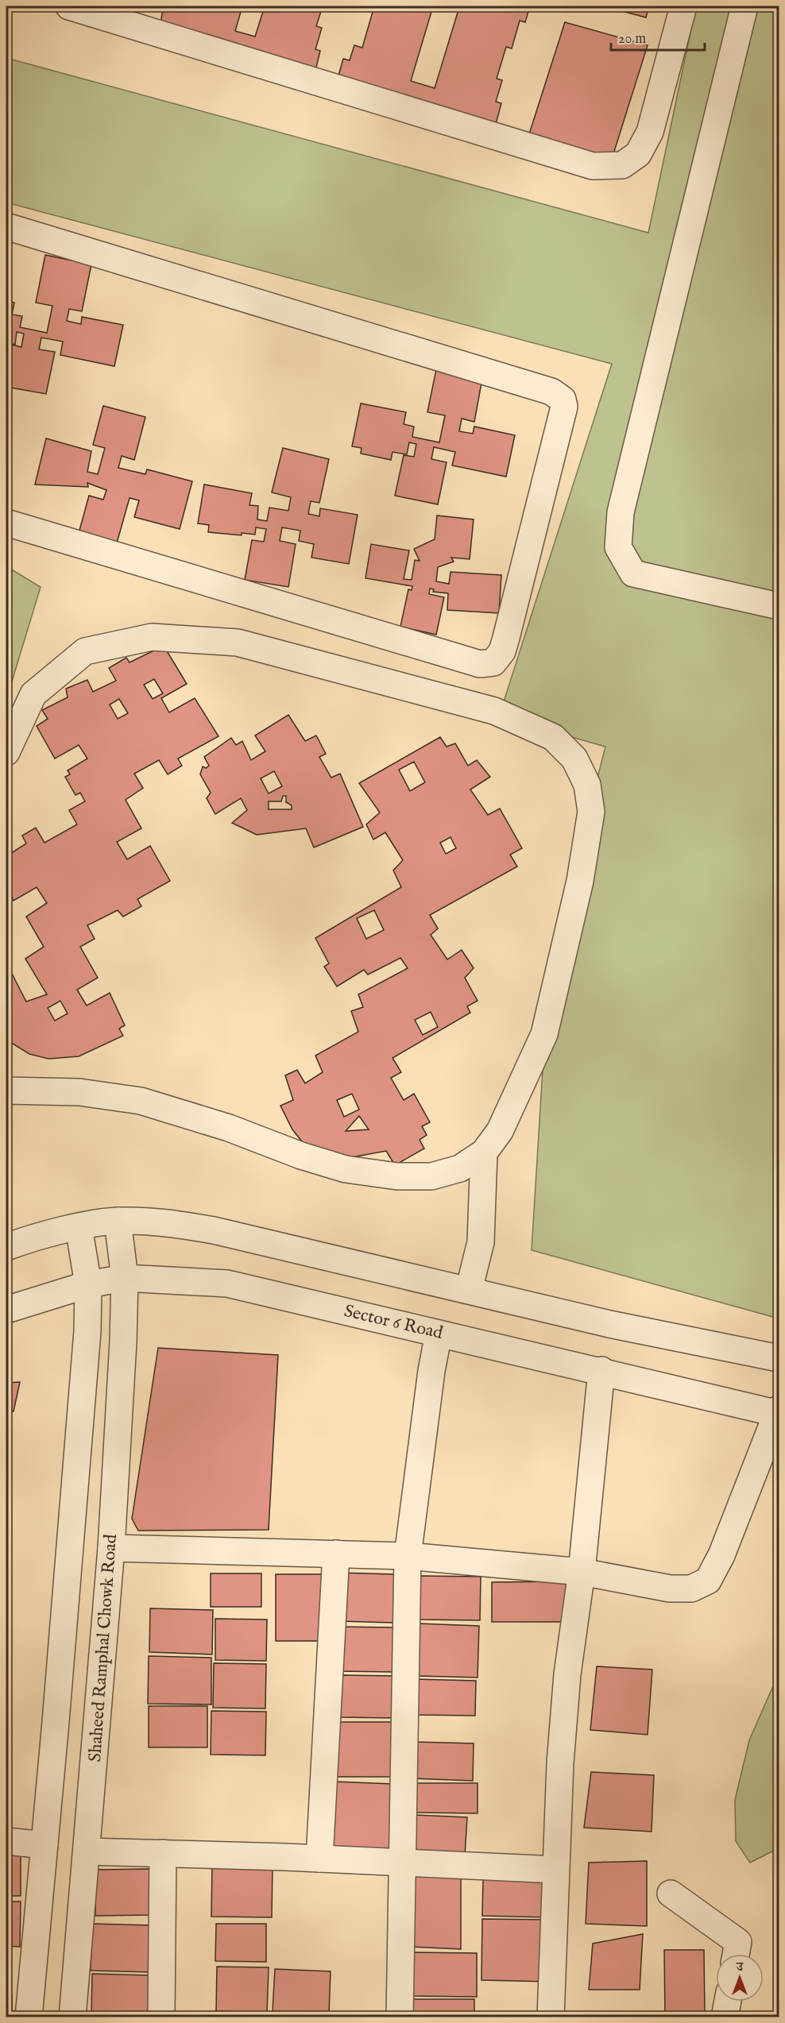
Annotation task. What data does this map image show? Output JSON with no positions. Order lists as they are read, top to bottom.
{
  "streets": {
    "street": ["Sector 6 Road", "Shaheed Ramphal Chowk Road"]
  },
  "crossings": [
    ["Sector 6 Road", "Shaheed Ramphal Chowk Road"]
  ],
  "scale_bar": "20 m",
  "north": "top"
}
